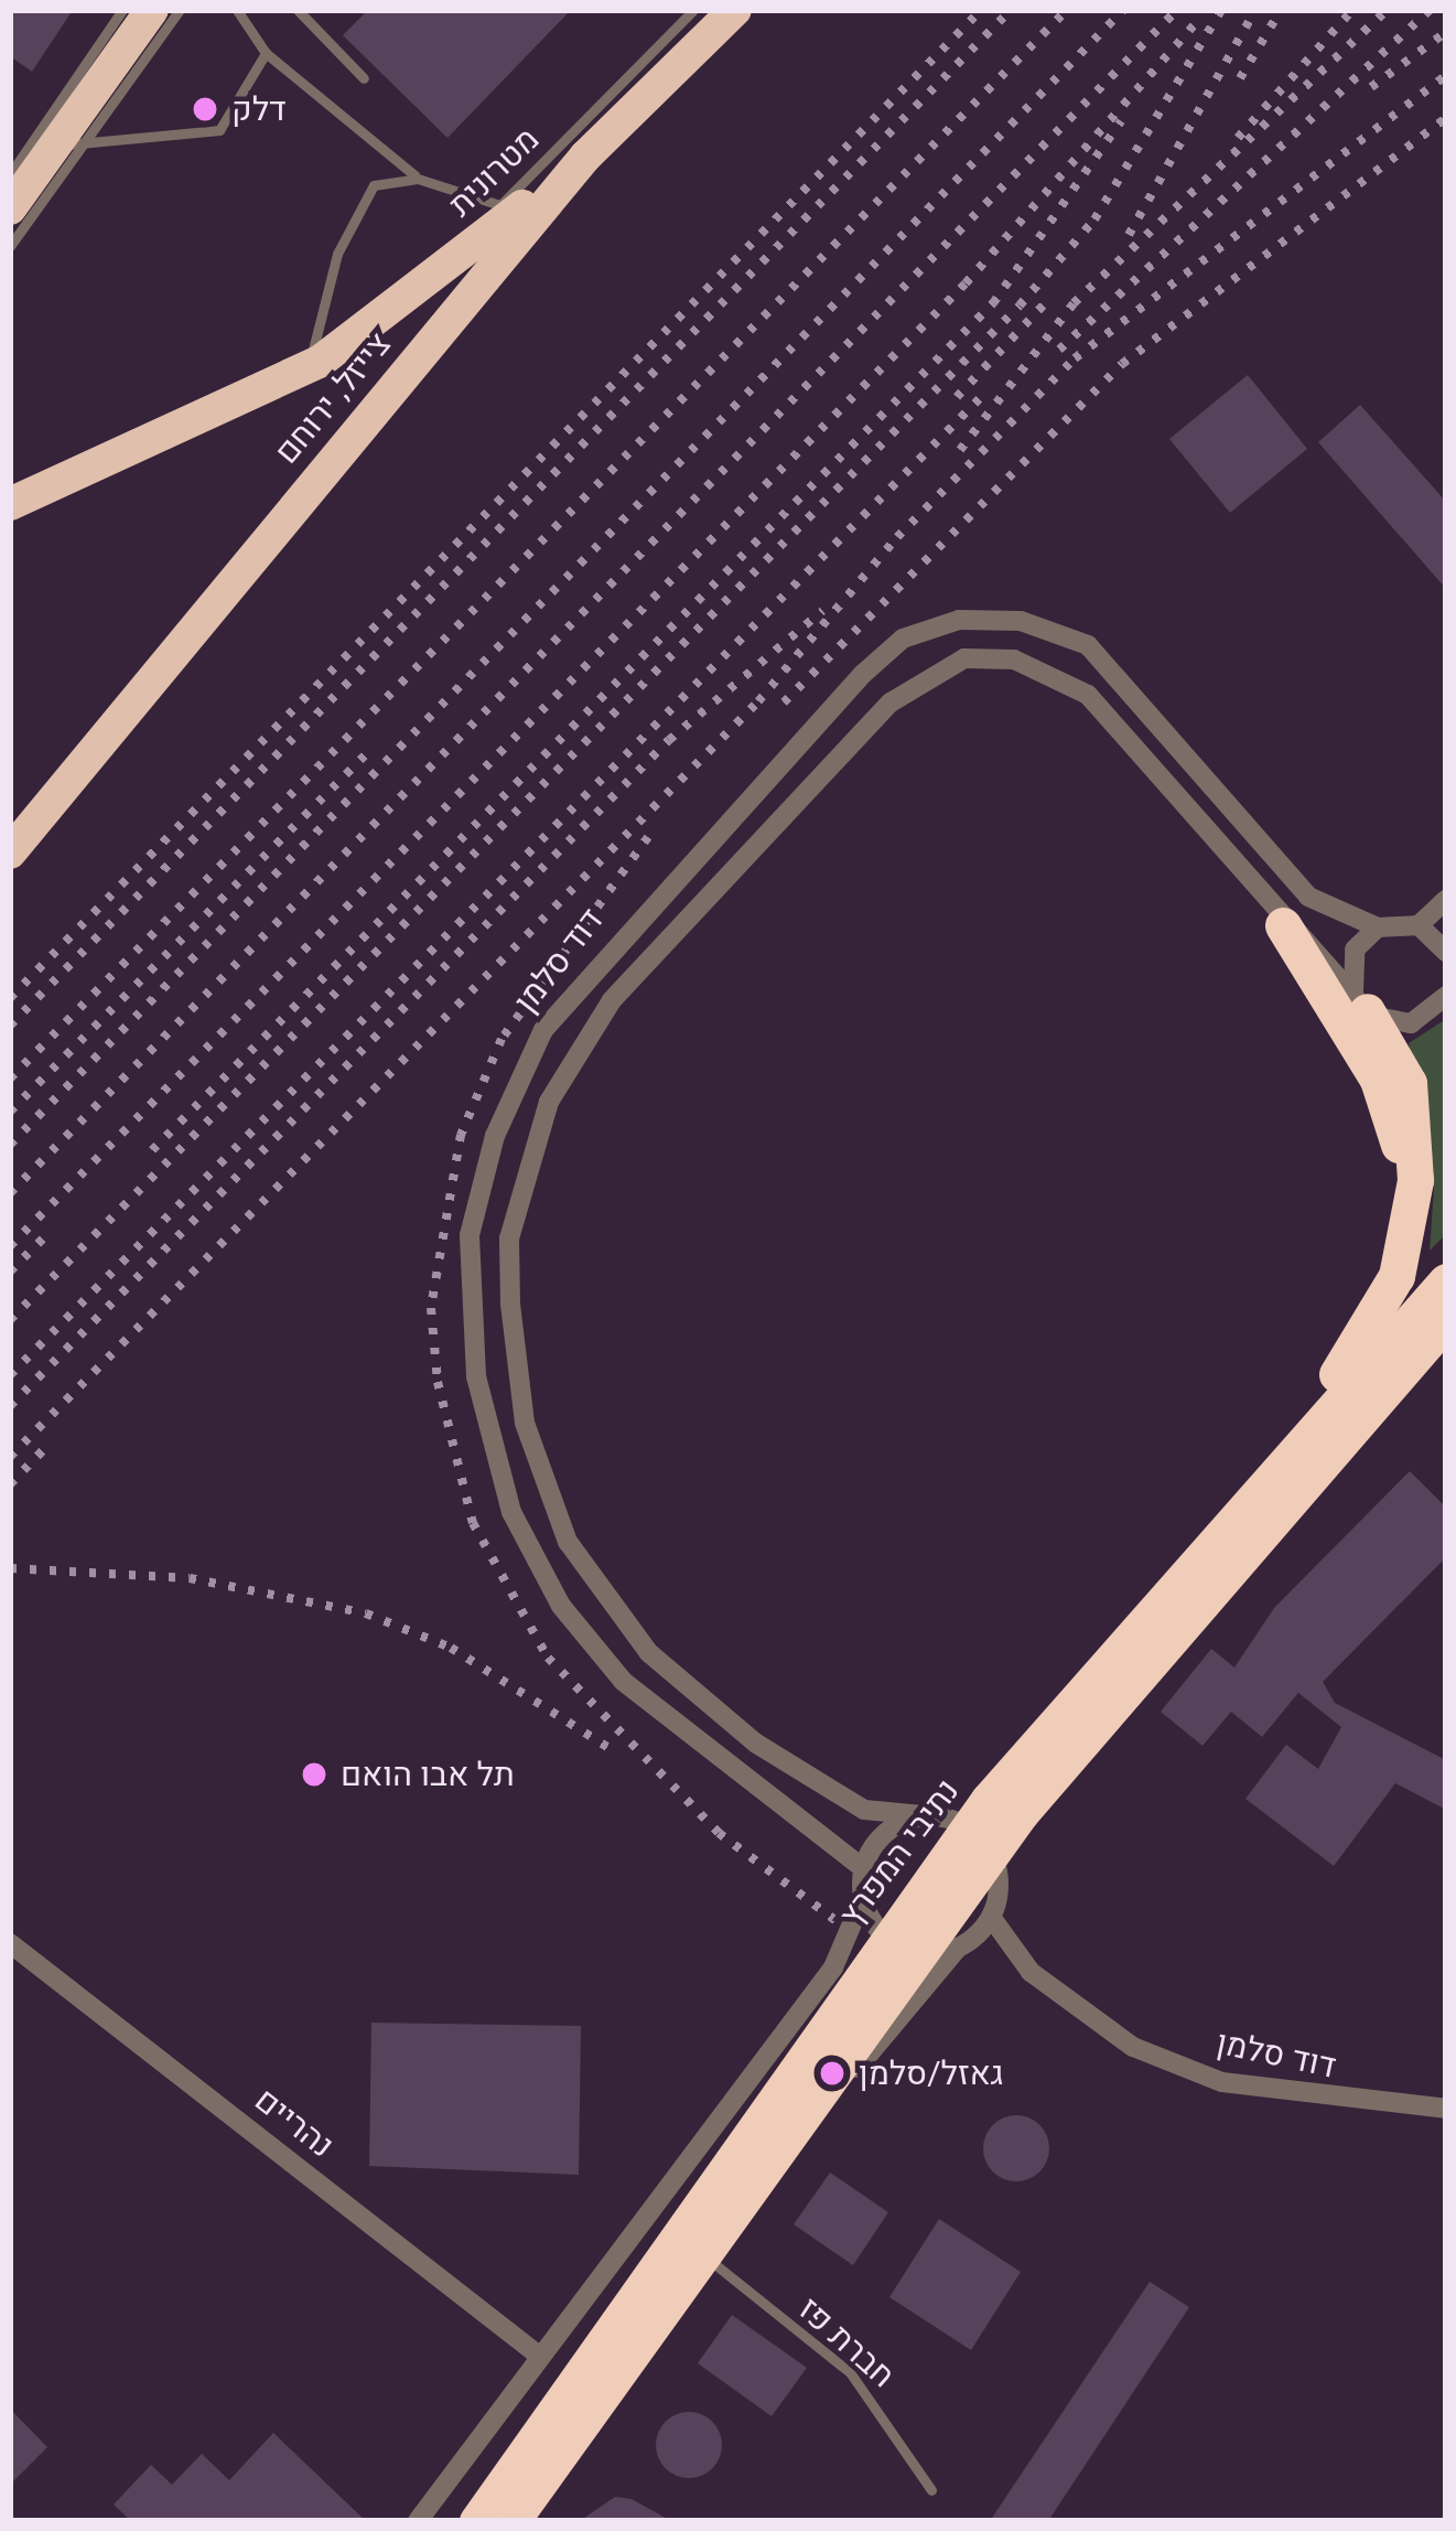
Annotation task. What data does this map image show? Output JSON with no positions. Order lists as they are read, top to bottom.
{
  "streets": {
    "highway": ["צייזל, ירוחם", "נתיבי המפרץ"],
    "street": ["דוד סלמן", "נהריים"],
    "lane": ["מטרונית", "חברת פז"]
  },
  "places": ["דלק", "תל אבו הואם", "גאזל/סלמן"]
}
